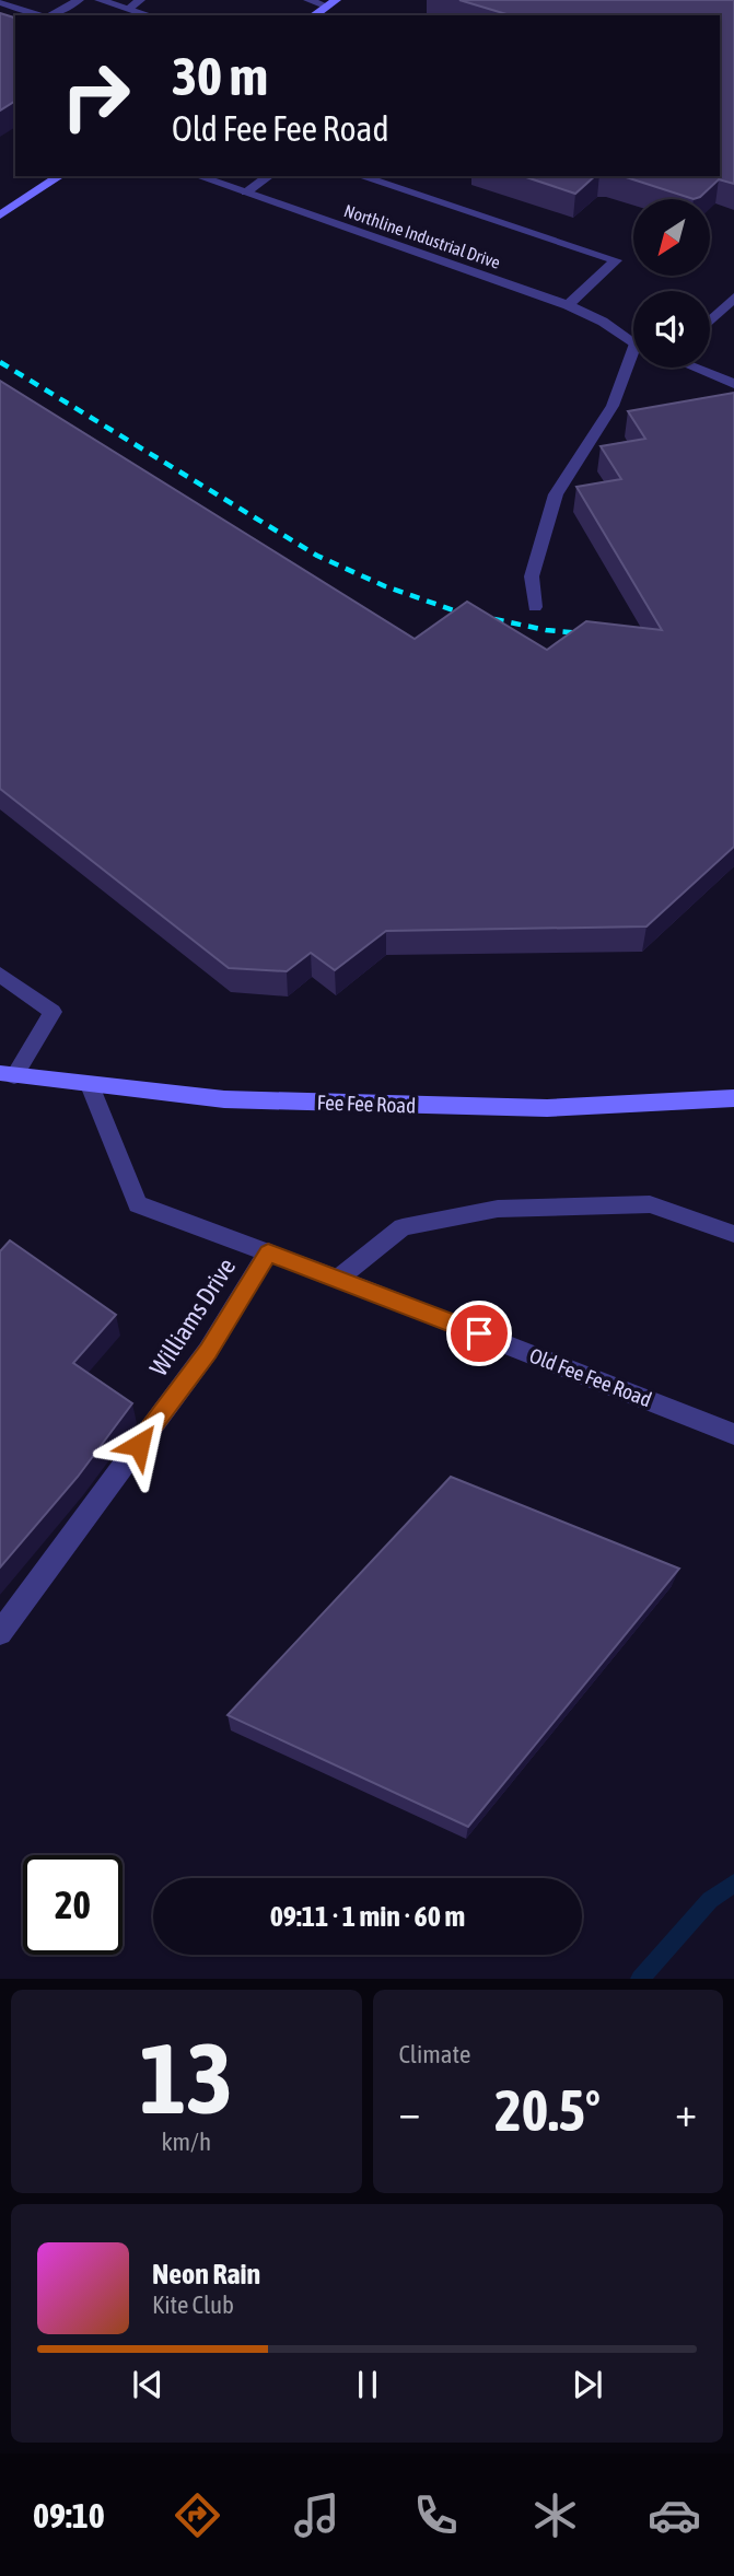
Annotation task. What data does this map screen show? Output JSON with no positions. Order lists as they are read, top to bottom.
{
  "streets": {
    "street": [
      "Northline Industrial Drive",
      "Fee Fee Road",
      "Williams Drive",
      "Old Fee Fee Road"
    ]
  },
  "crossings": [
    ["Fee Fee Road", "Old Fee Fee Road"],
    ["Williams Drive", "Old Fee Fee Road"]
  ],
  "north": "bottom left",
  "page": {
    "turn": ["30 m", "Old Fee Fee Road"],
    "limit": "20",
    "trip": "09:11 · 1 min · 60 m",
    "tile": [
      ["13", "km/h"],
      "Climate"
    ],
    "heat": ["−", "20.5°", "+"],
    "song": ["Neon Rain", "Kite Club"],
    "tabs": "09:10"
  }
}
